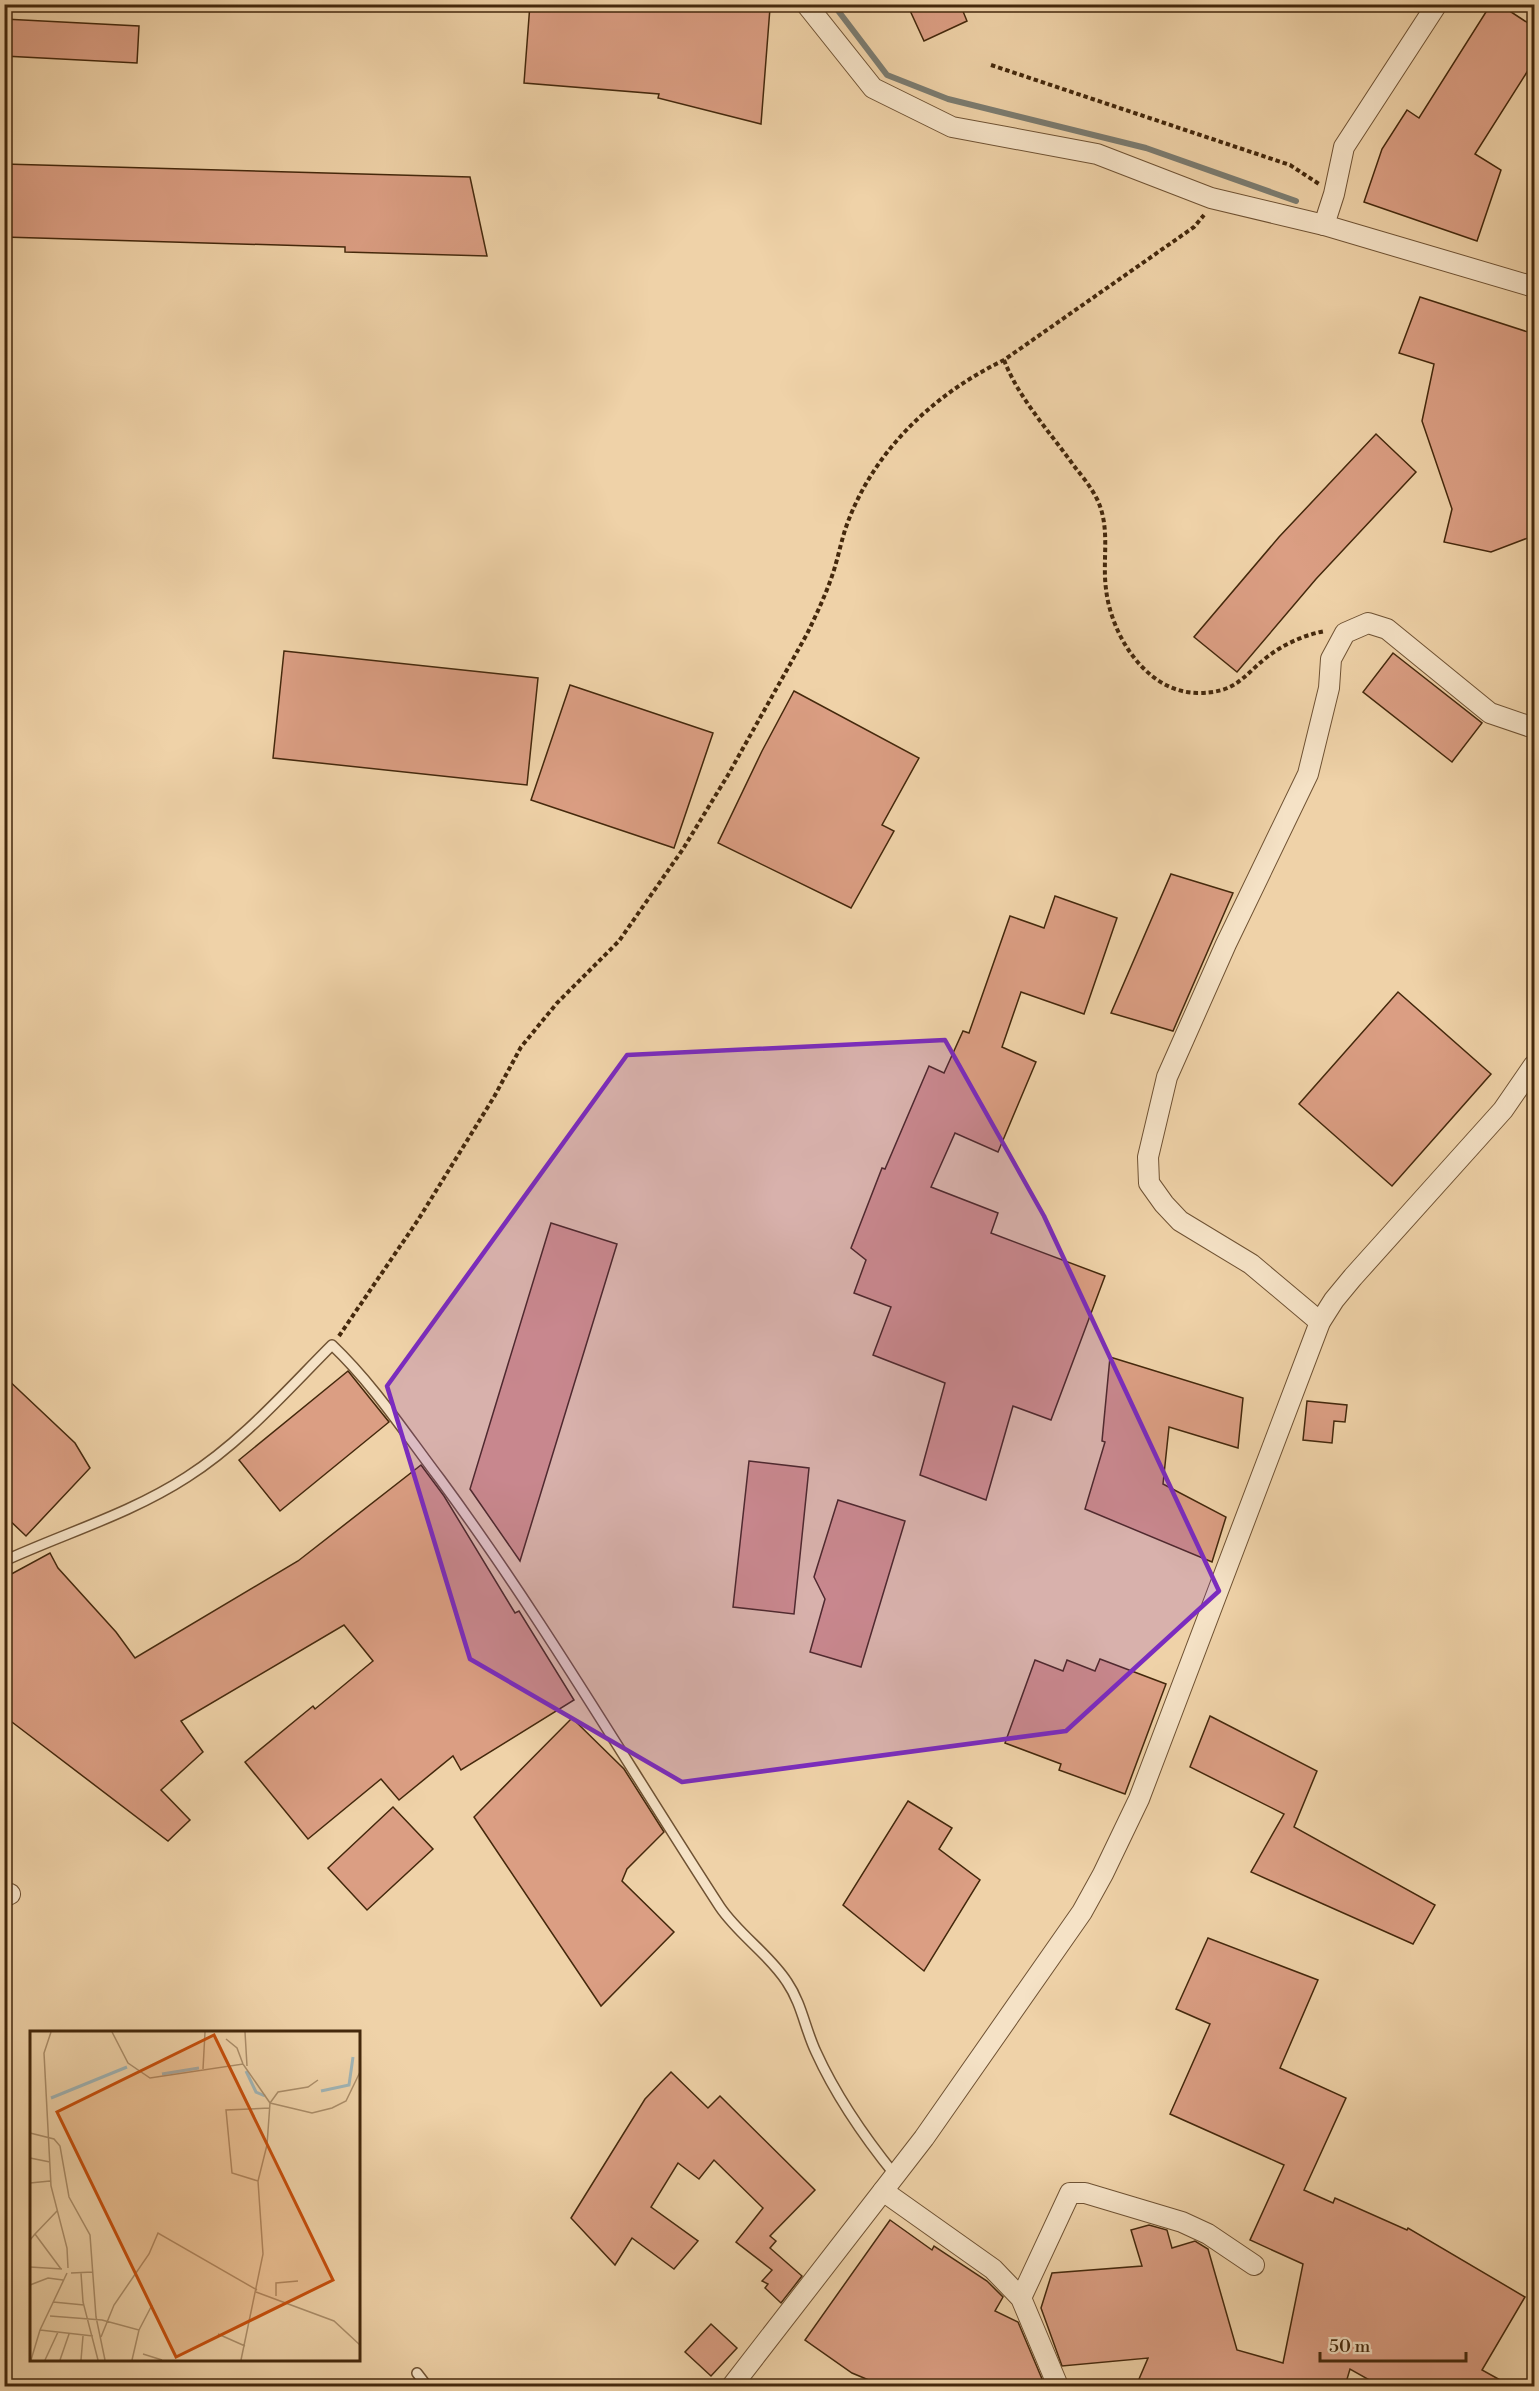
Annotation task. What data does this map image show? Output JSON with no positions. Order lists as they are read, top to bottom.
{
  "scale_bar": "50 m"
}
